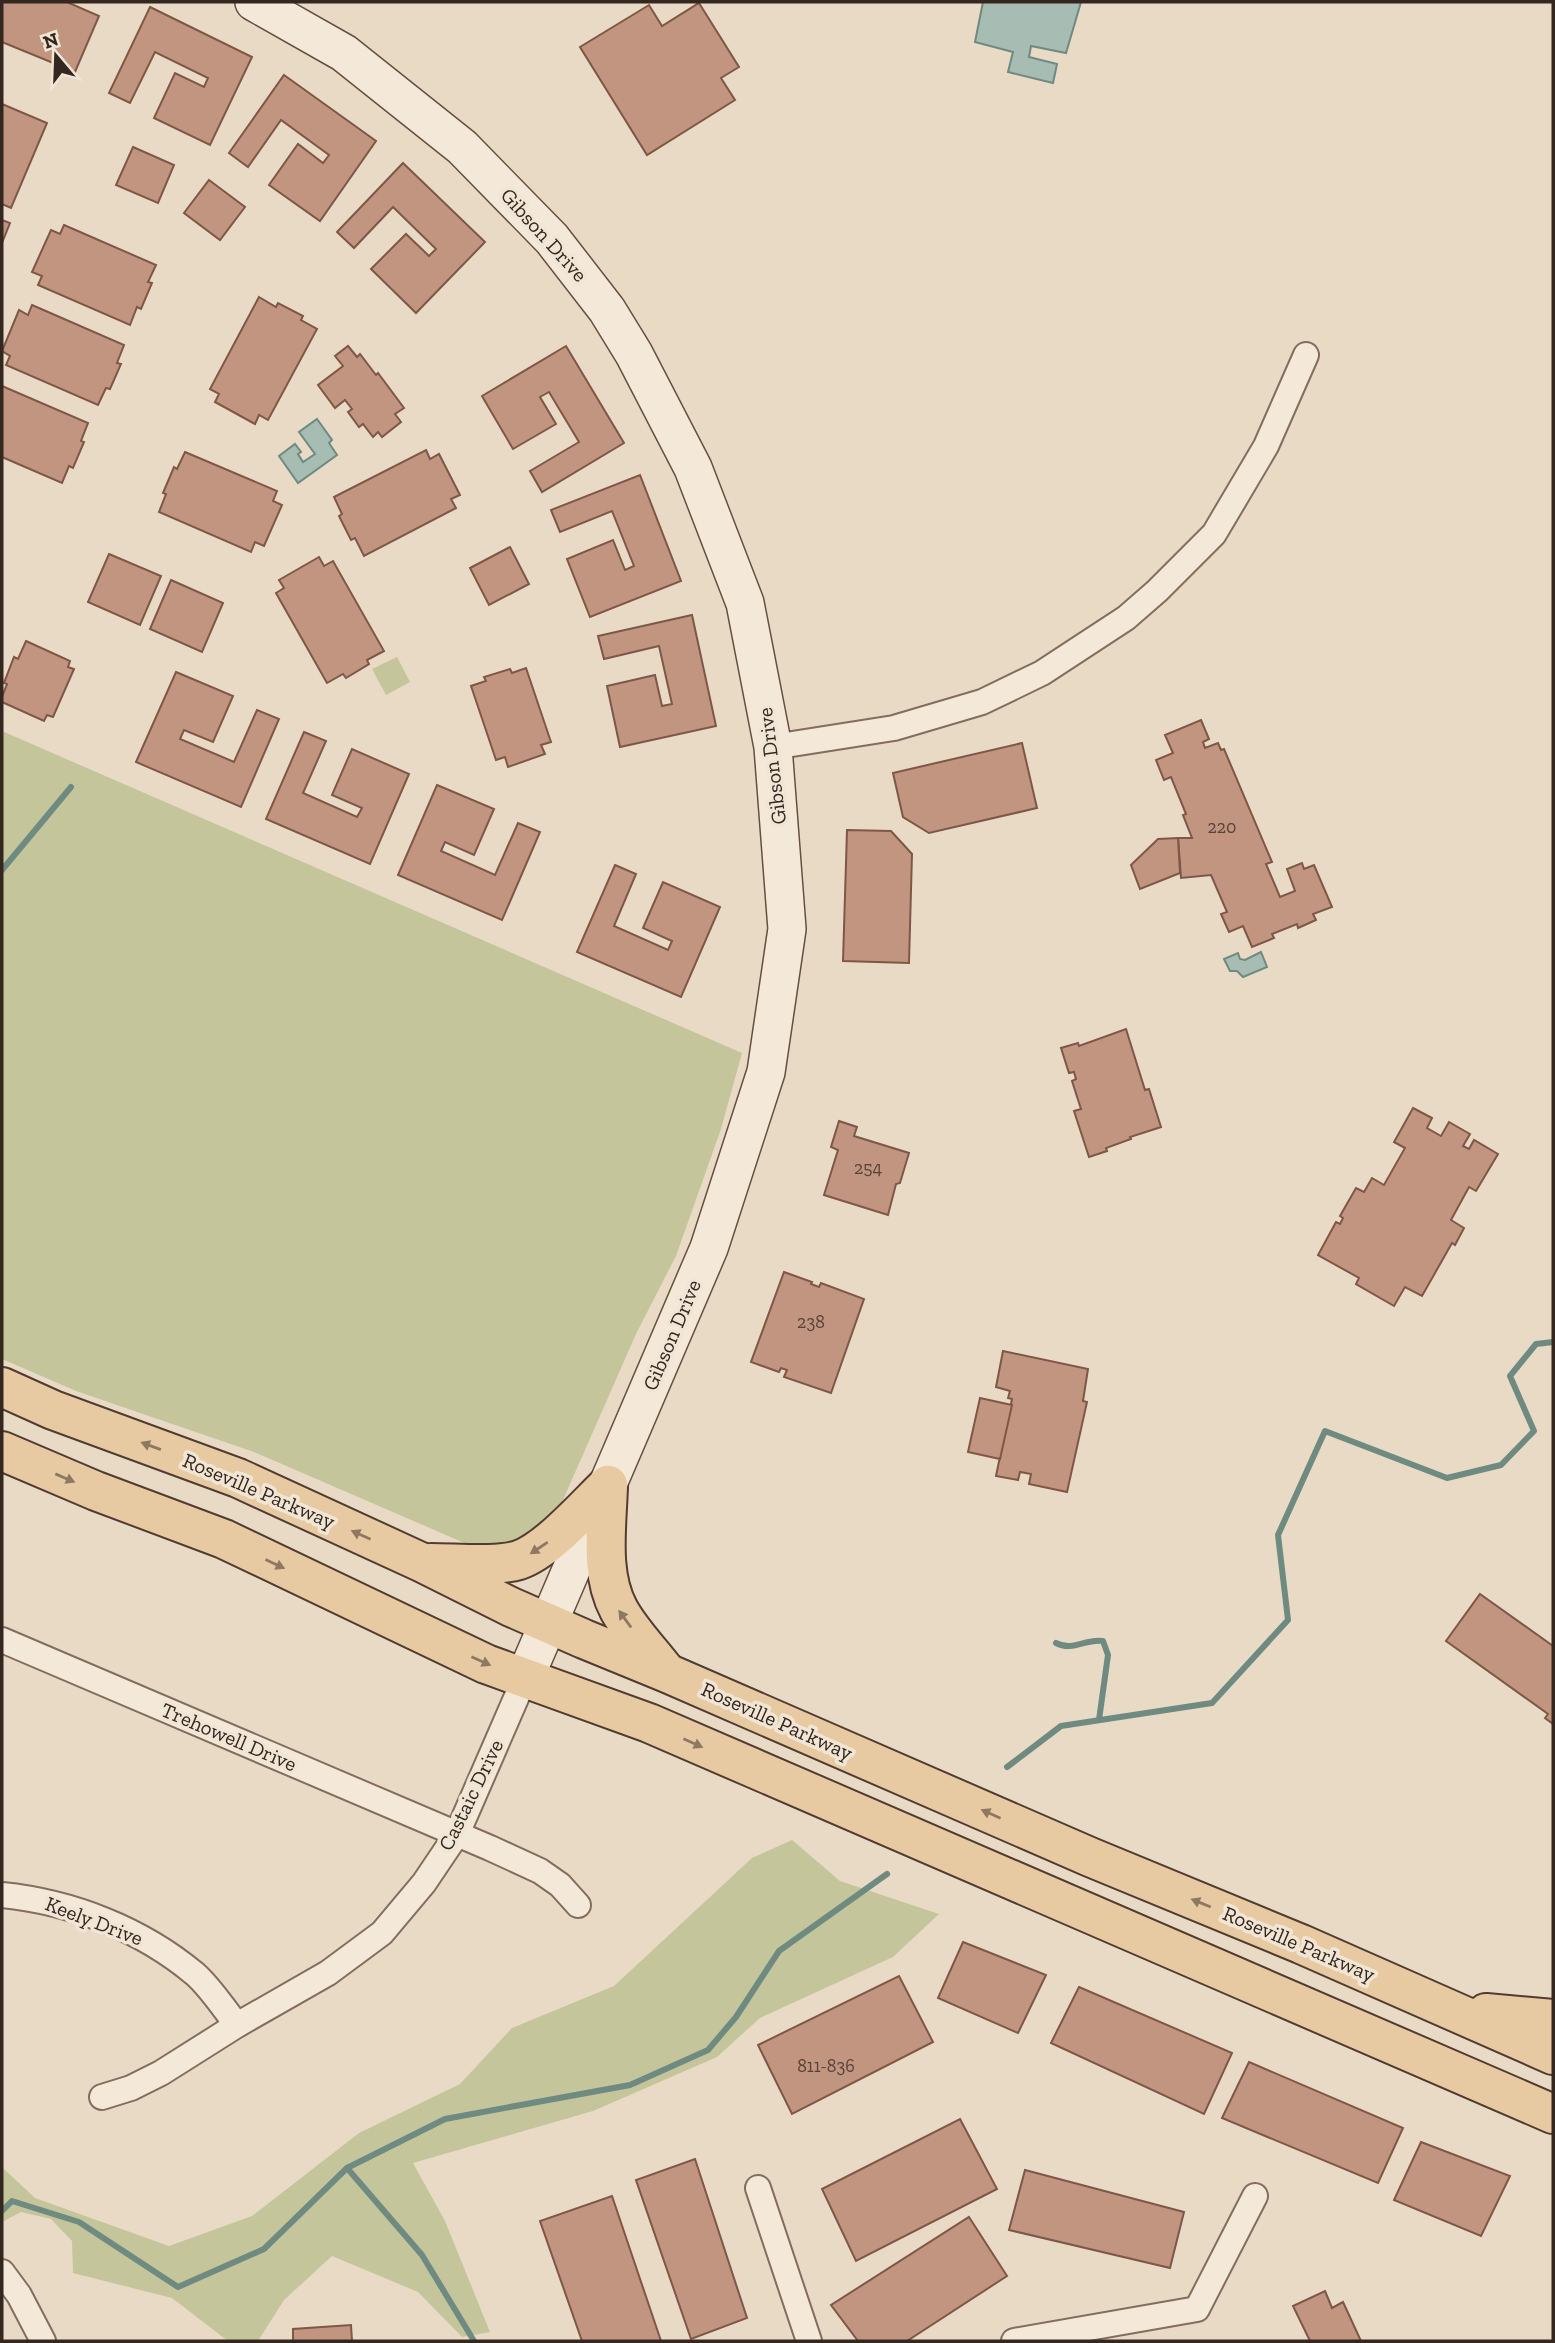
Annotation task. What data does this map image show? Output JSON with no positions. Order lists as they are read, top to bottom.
{
  "streets": {
    "main road": ["Roseville Parkway"],
    "street": [
      "Gibson Drive",
      "Trehowell Drive",
      "Castaic Drive",
      "Keely Drive"
    ]
  },
  "crossings": [
    ["Gibson Drive", "Roseville Parkway"],
    ["Gibson Drive", "Castaic Drive"],
    ["Trehowell Drive", "Castaic Drive"],
    ["Castaic Drive", "Keely Drive"]
  ],
  "house_numbers": [
    "220",
    "254",
    "238",
    "811-836"
  ],
  "north": "top"
}
